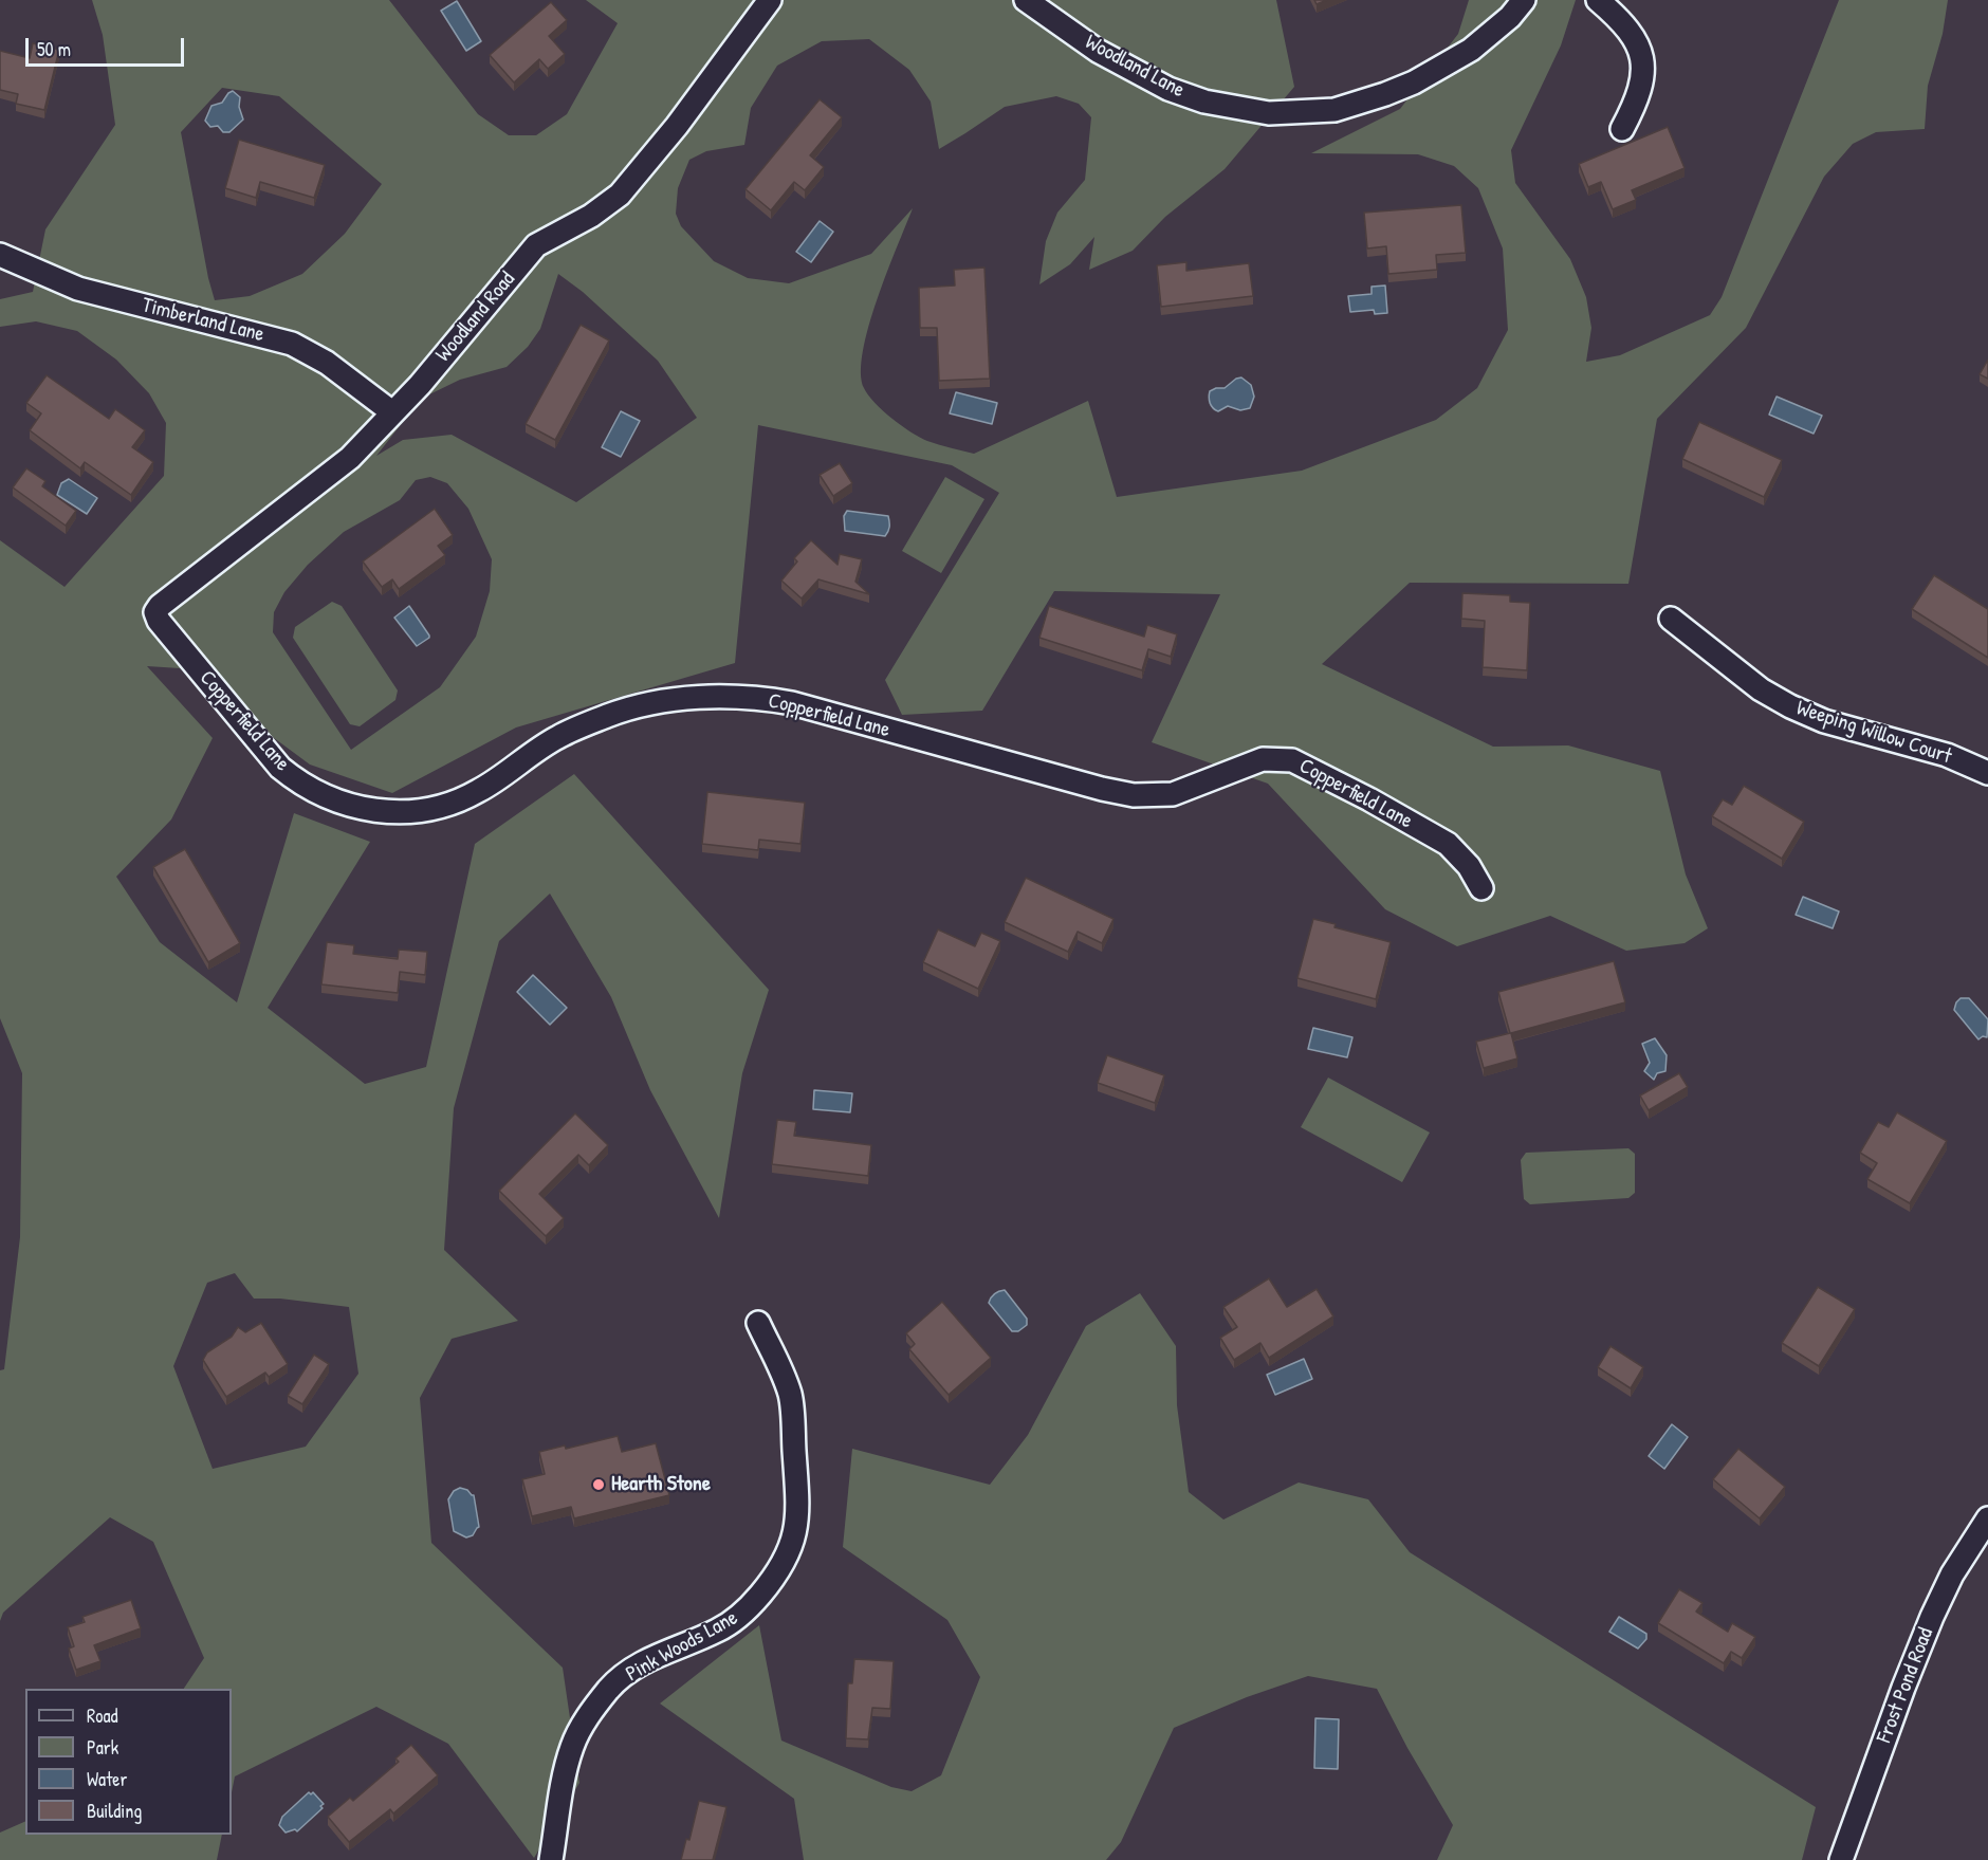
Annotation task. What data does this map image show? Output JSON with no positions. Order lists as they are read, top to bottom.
{
  "streets": {
    "street": [
      "Woodland Lane",
      "Woodland Road",
      "Timberland Lane",
      "Copperfield Lane",
      "Weeping Willow Court",
      "Pink Woods Lane",
      "Frost Pond Road"
    ]
  },
  "crossings": [
    ["Woodland Road", "Timberland Lane"],
    ["Woodland Road", "Copperfield Lane"]
  ],
  "places": ["Hearth Stone"],
  "legend": [
    "Road",
    "Park",
    "Water",
    "Building"
  ],
  "scale_bar": "50 m"
}
